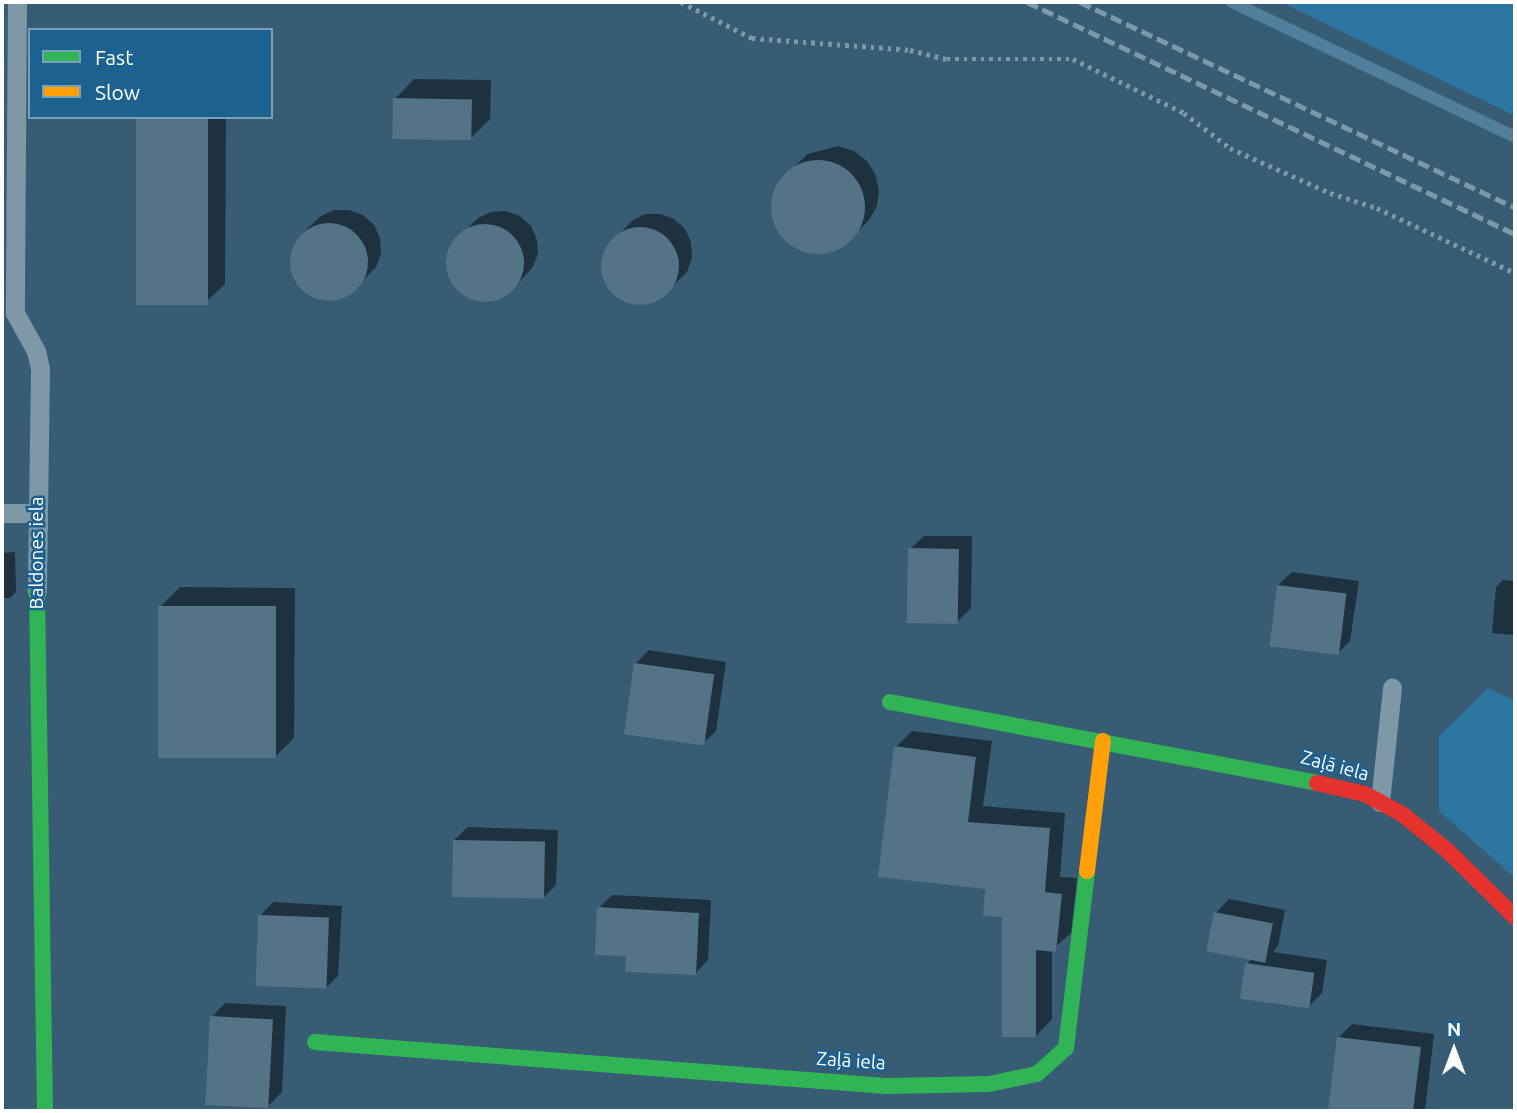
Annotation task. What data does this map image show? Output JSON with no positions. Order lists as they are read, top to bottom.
{
  "streets": {
    "street": ["Baldones iela", "Zaļā iela"]
  },
  "legend": ["Fast", "Slow"],
  "north": "top"
}
